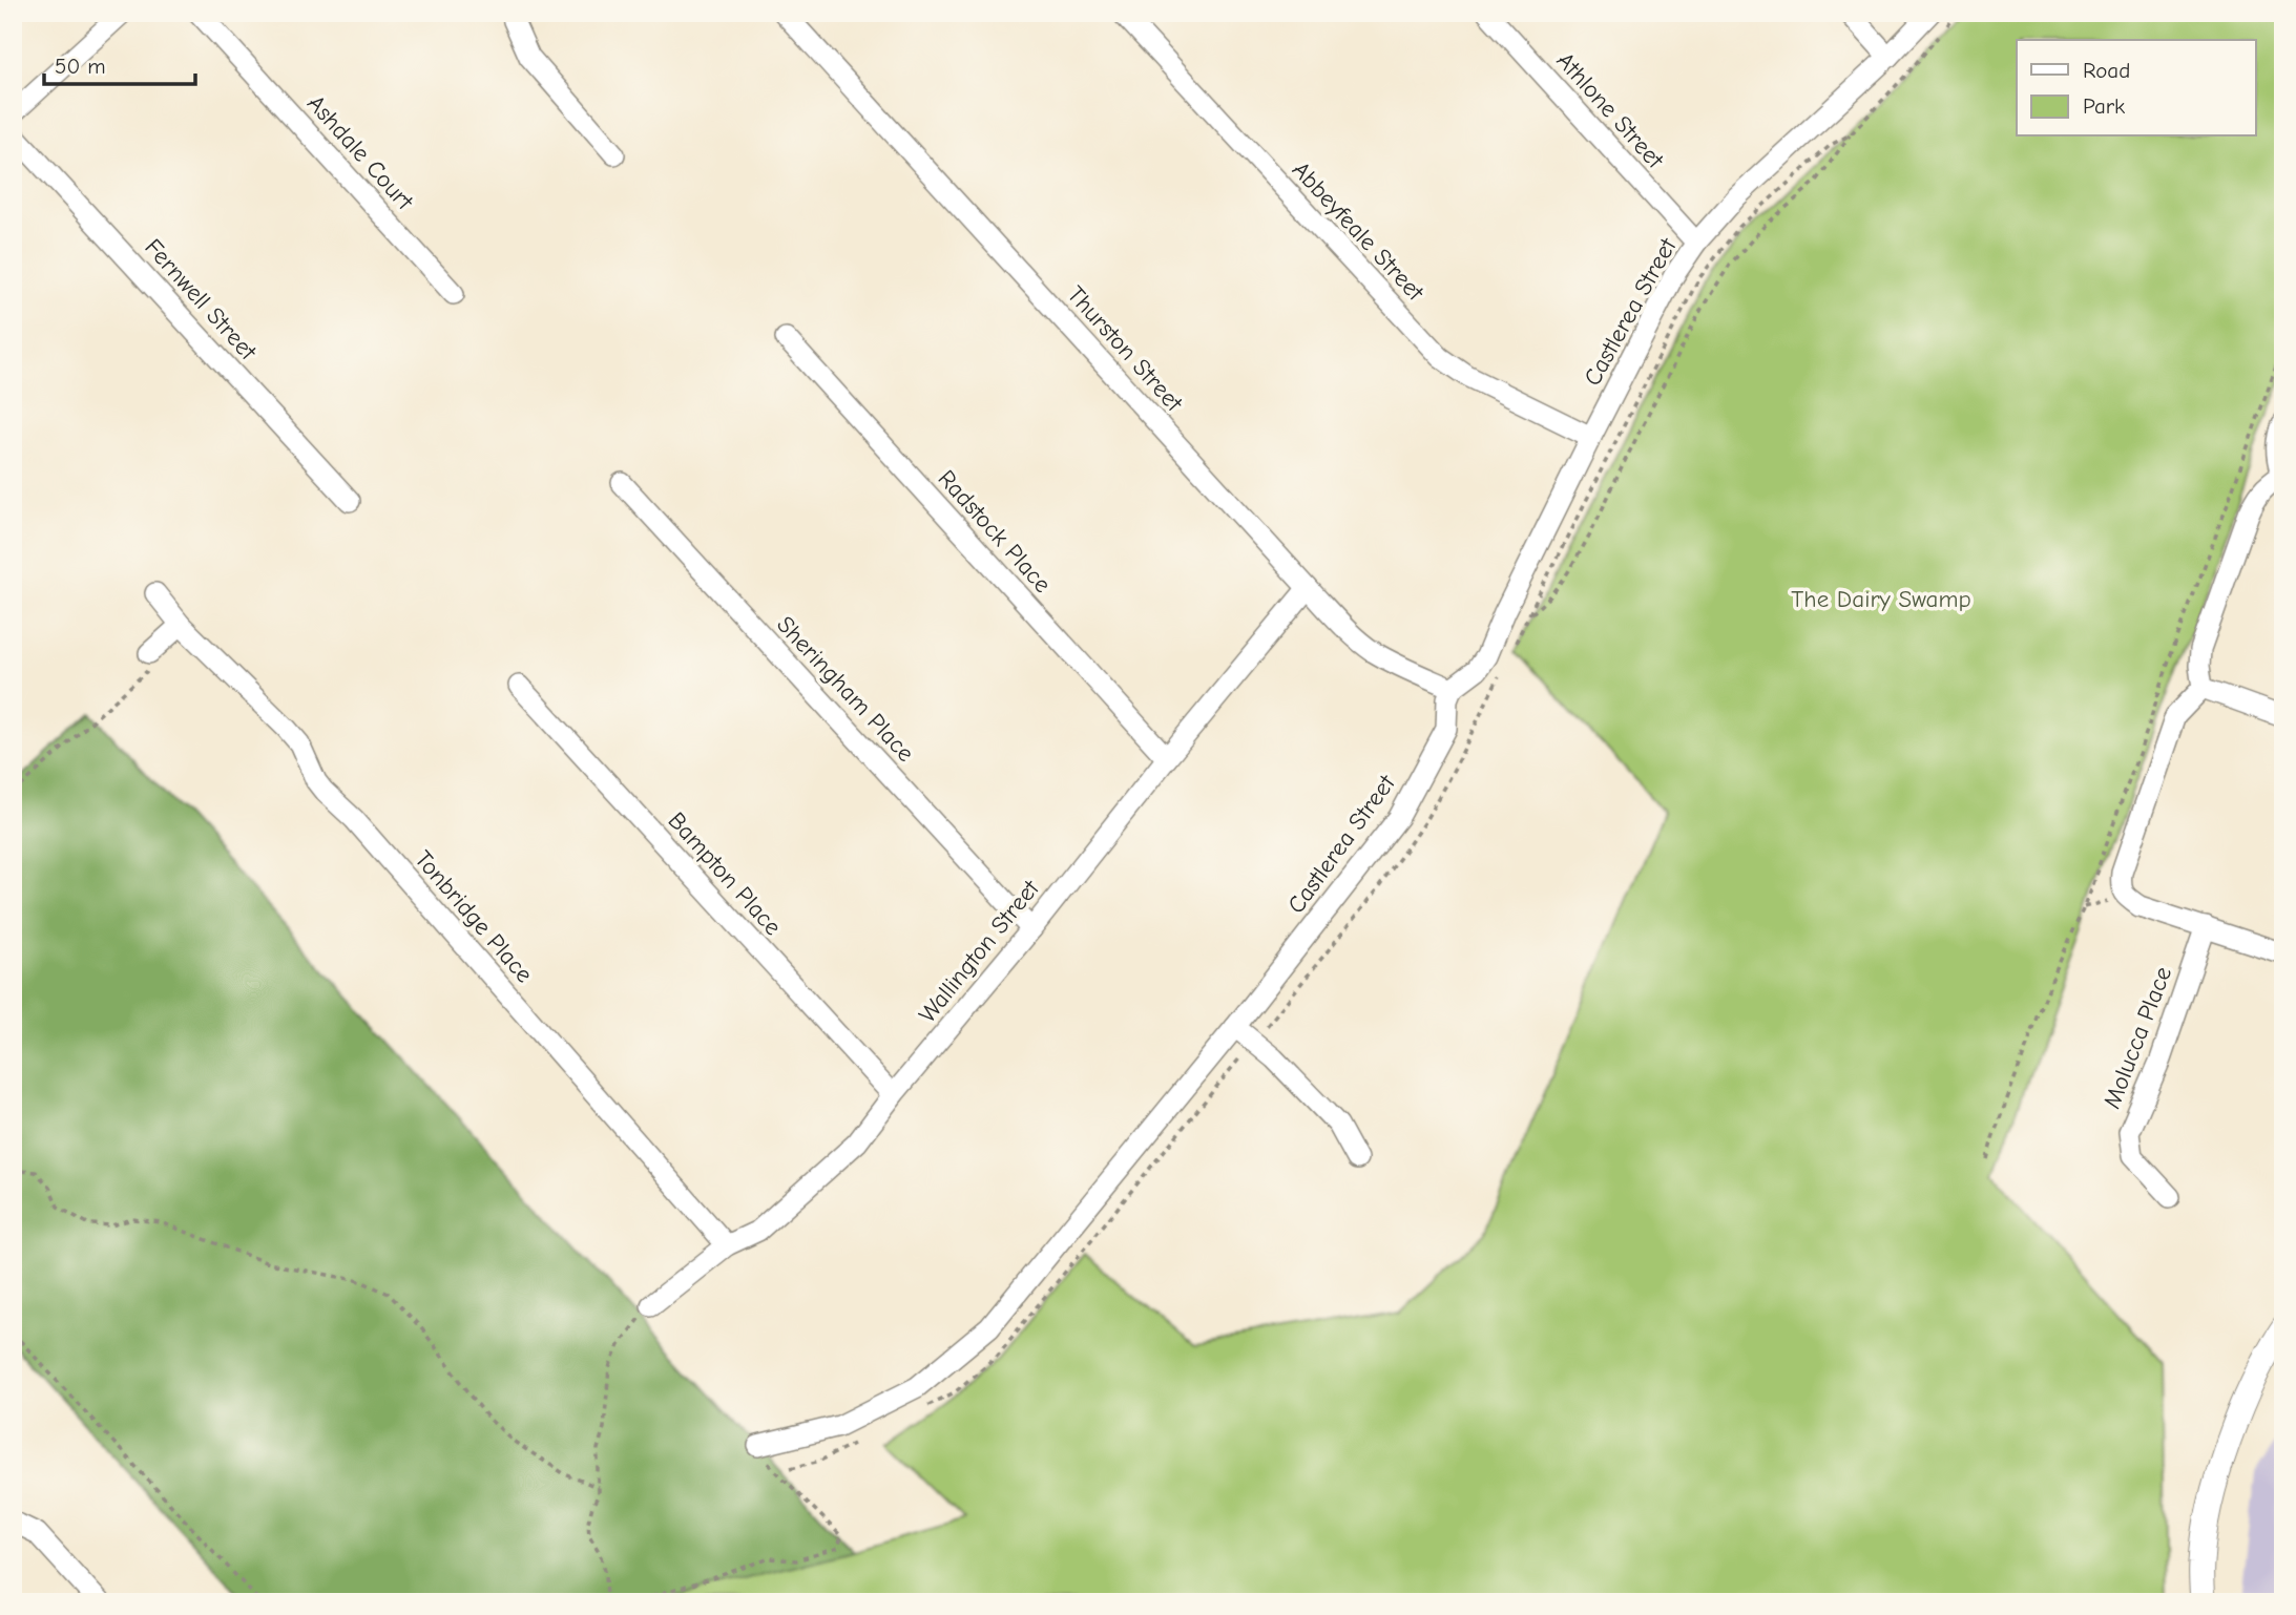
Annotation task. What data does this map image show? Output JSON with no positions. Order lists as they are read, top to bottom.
{
  "streets": {
    "street": [
      "Athlone Street",
      "Ashdale Court",
      "Abbeyfeale Street",
      "Fernwell Street",
      "Castlerea Street",
      "Thurston Street",
      "Radstock Place",
      "Sheringham Place",
      "Bampton Place",
      "Tonbridge Place",
      "Wallington Street",
      "Molucca Place"
    ]
  },
  "crossings": [
    ["Athlone Street", "Castlerea Street"],
    ["Abbeyfeale Street", "Castlerea Street"],
    ["Castlerea Street", "Thurston Street"],
    ["Thurston Street", "Wallington Street"],
    ["Radstock Place", "Wallington Street"],
    ["Sheringham Place", "Wallington Street"],
    ["Bampton Place", "Wallington Street"],
    ["Tonbridge Place", "Wallington Street"]
  ],
  "parks": ["The Dairy Swamp"],
  "legend": ["Road", "Park"],
  "scale_bar": "50 m"
}
